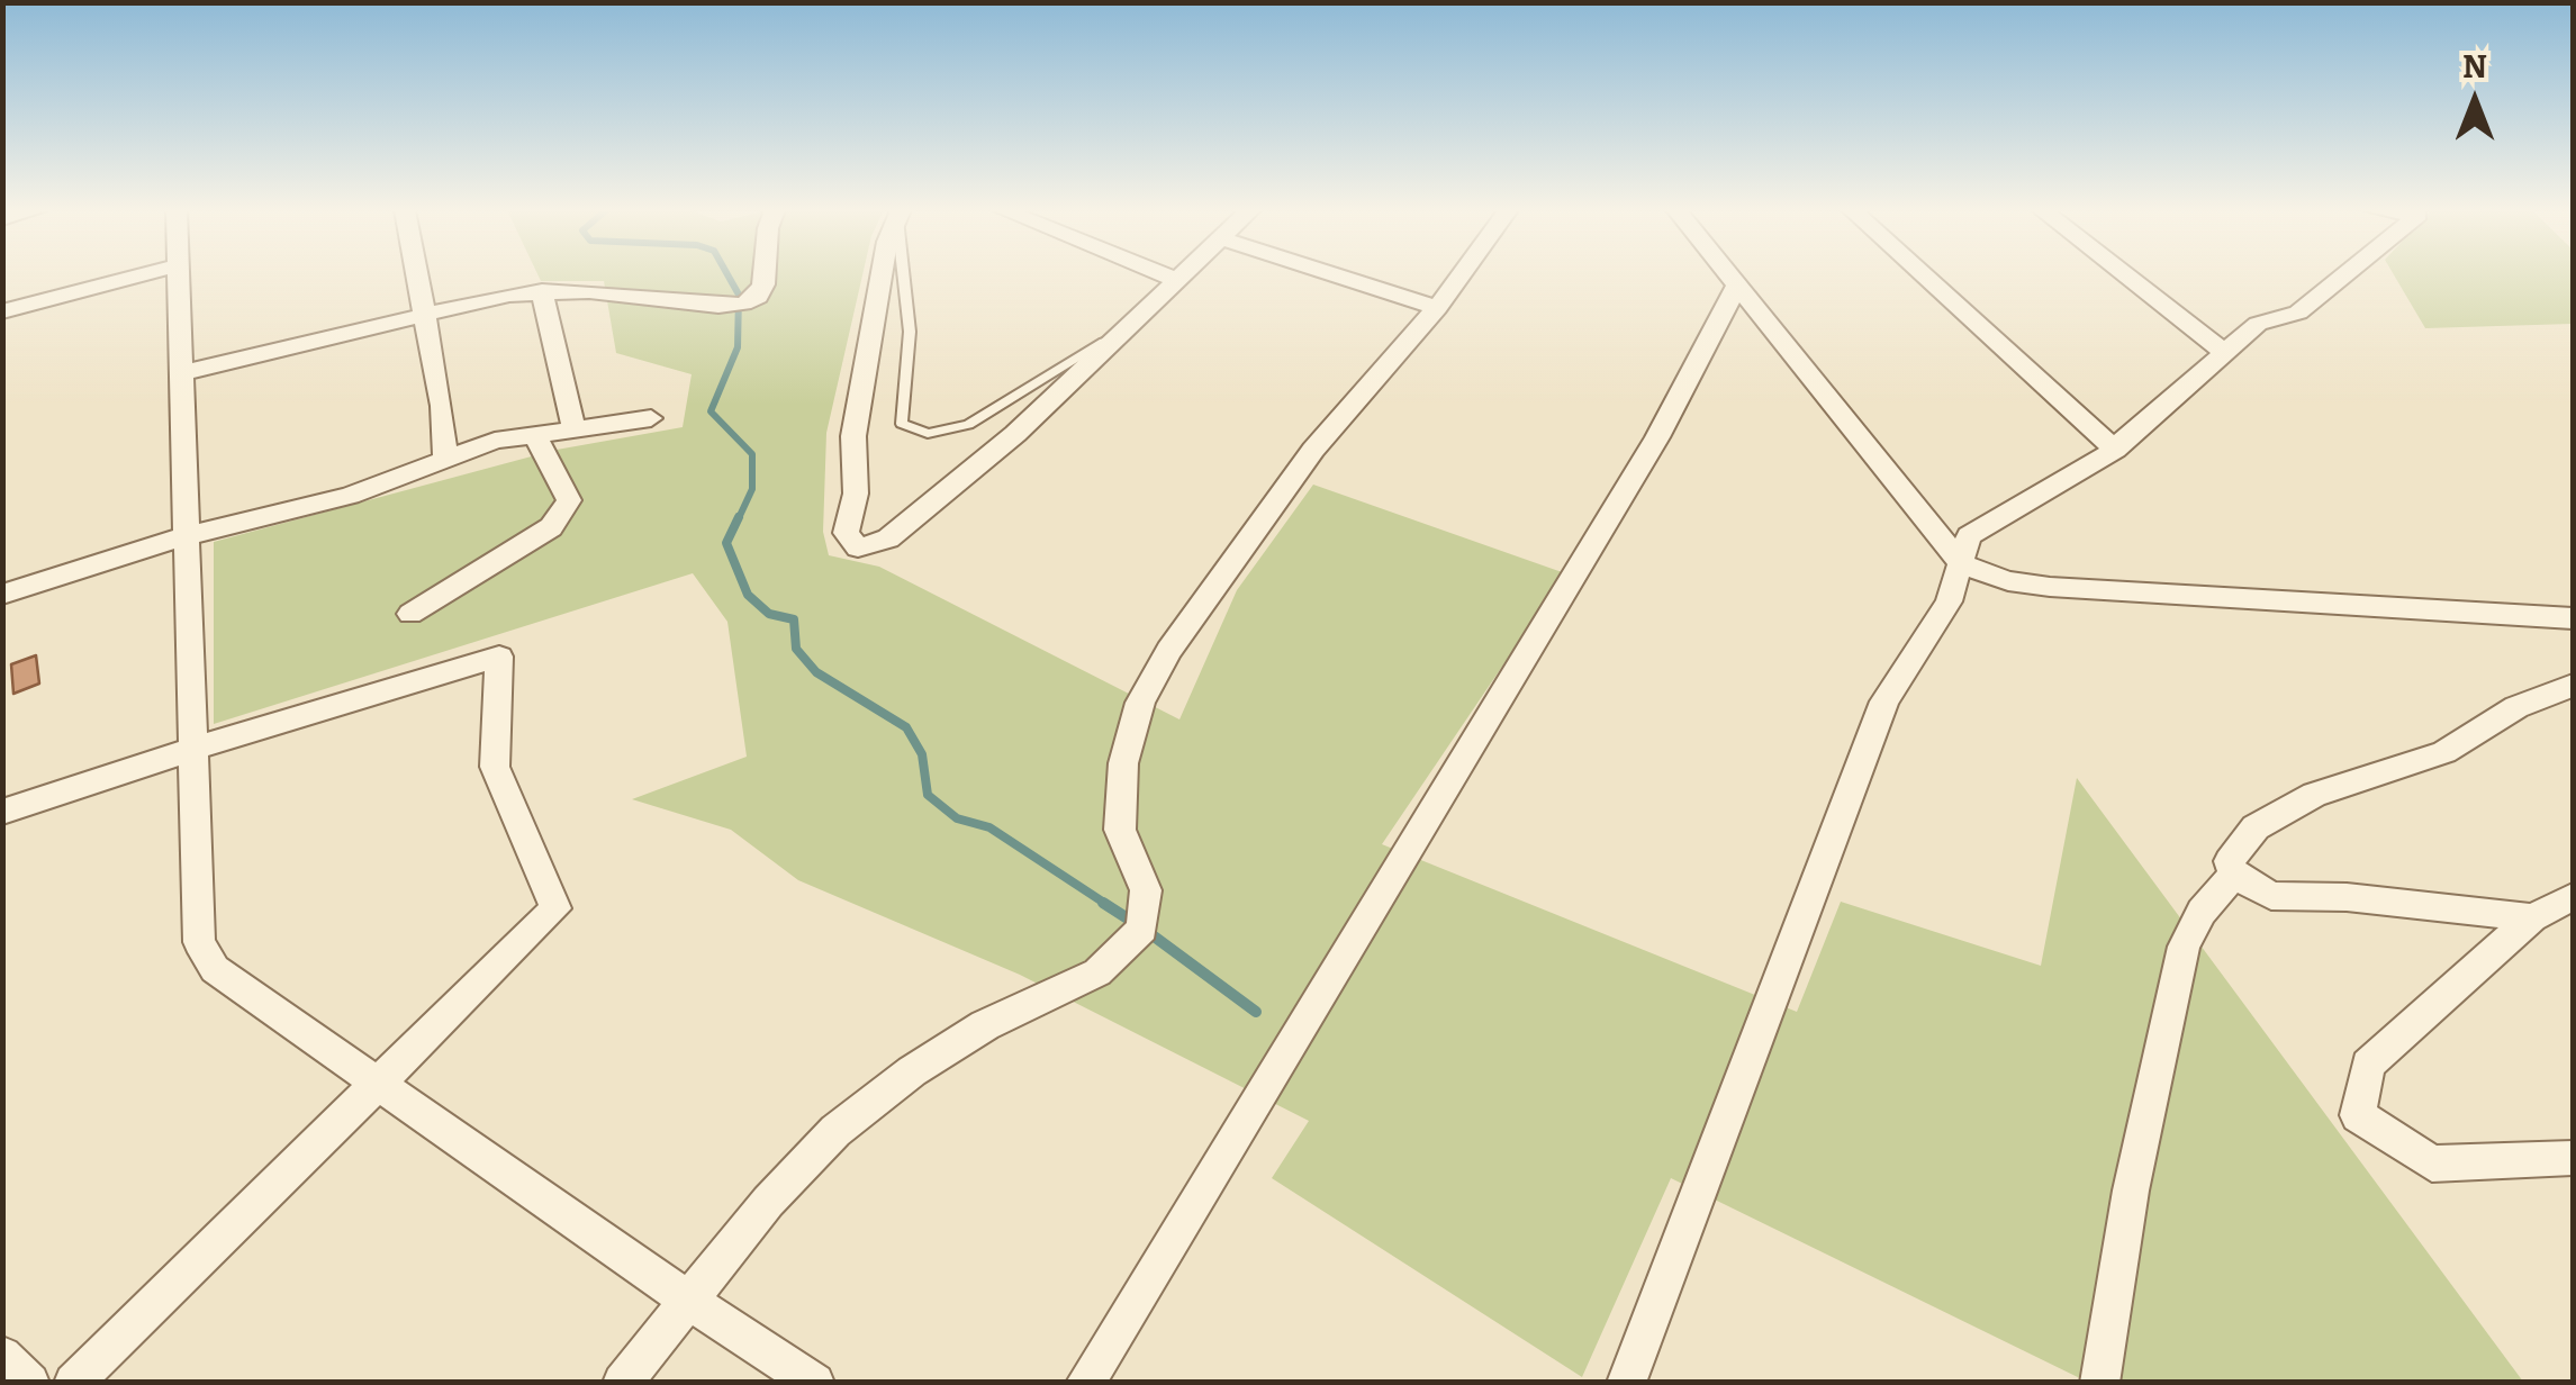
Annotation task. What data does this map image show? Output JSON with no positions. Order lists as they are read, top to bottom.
{
  "north": "top"
}
